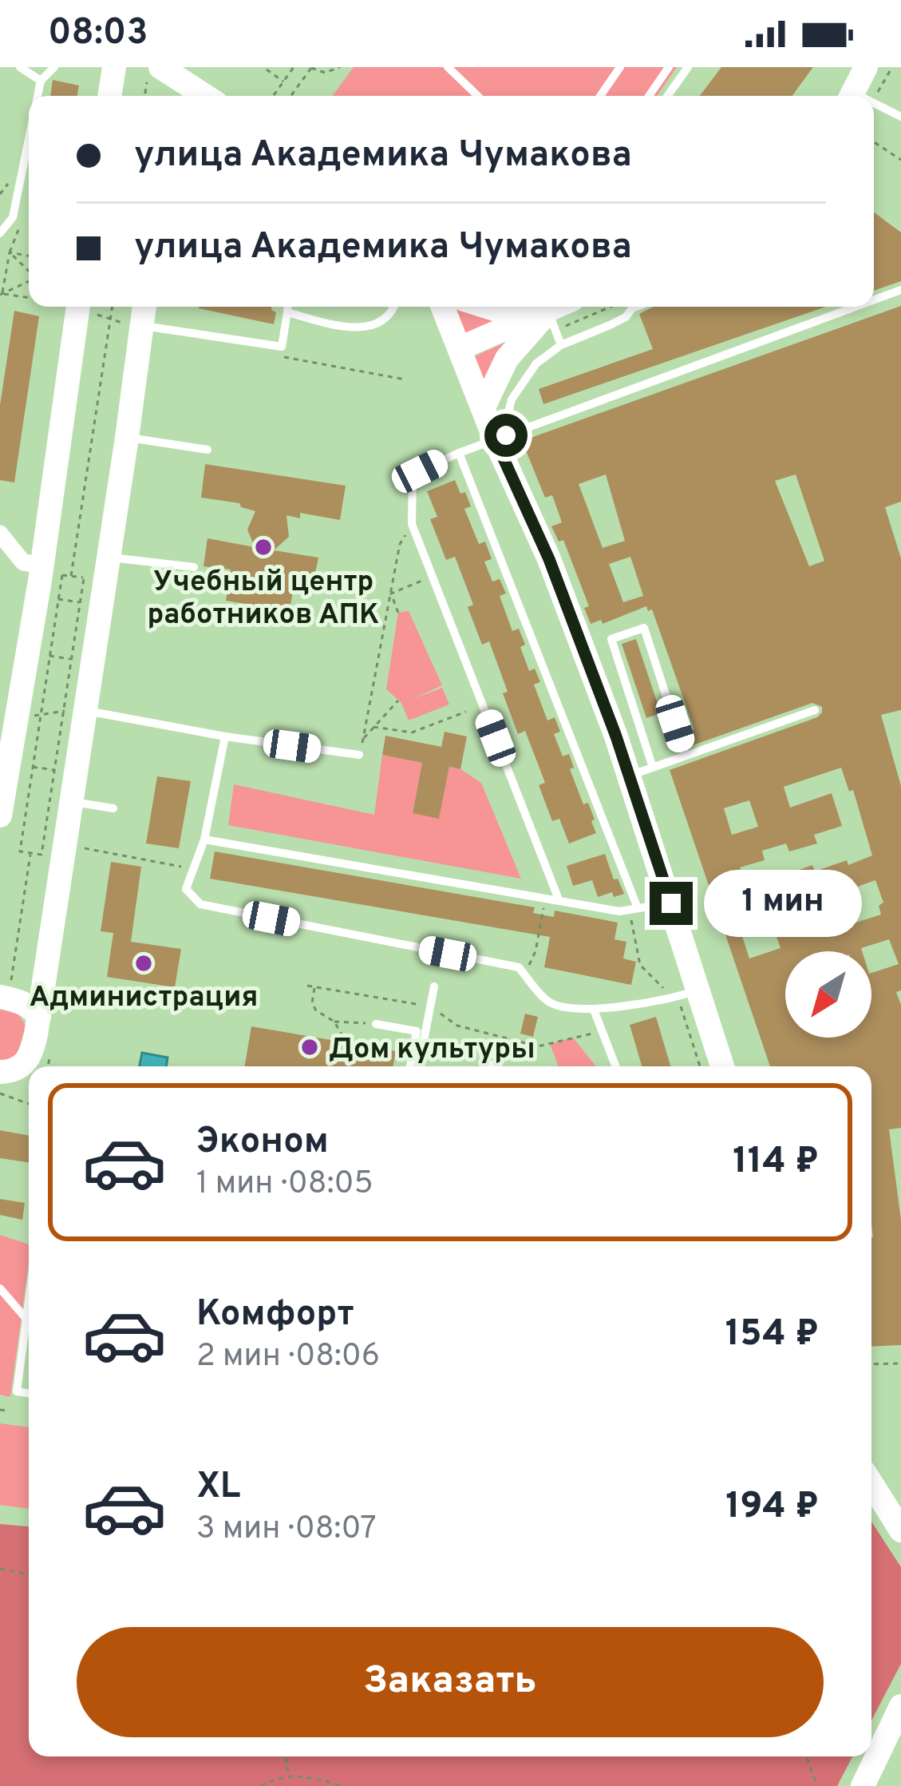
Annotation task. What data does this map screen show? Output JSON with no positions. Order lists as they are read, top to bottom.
{
  "places": ["Учебный центр работников АПК", "Администрация", "Дом культуры"],
  "north": "bottom left",
  "page": {
    "status": "08:03",
    "banner": ["улица Академика Чумакова", "улица Академика Чумакова"],
    "bubble": "1 мин",
    "list": [
      {
        "name": "Эконом",
        "note": "1 мин · 08:05",
        "value": "114 ₽"
      },
      {
        "name": "Комфорт",
        "note": "2 мин · 08:06",
        "value": "154 ₽"
      },
      {
        "name": "XL",
        "note": "3 мин · 08:07",
        "value": "194 ₽"
      }
    ],
    "buttons": "Заказать"
  }
}
